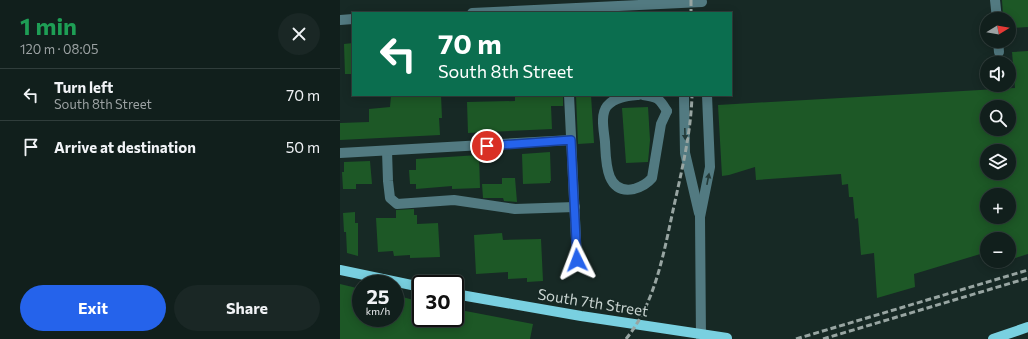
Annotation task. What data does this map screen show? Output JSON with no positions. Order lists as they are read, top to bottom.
{
  "streets": {
    "main road": ["South 7th Street"]
  },
  "north": "right",
  "page": {
    "heading": ["1 min", "120 m · 08:05"],
    "map_buttons": ["+", "−"],
    "turn": ["70 m", "South 8th Street"],
    "list": [
      {
        "name": "Turn left",
        "note": "South 8th Street",
        "value": "70 m"
      },
      {
        "name": "Arrive at destination",
        "value": "50 m"
      }
    ],
    "speed": "25 km/h",
    "limit": "30",
    "buttons": ["Exit", "Share"]
  }
}
